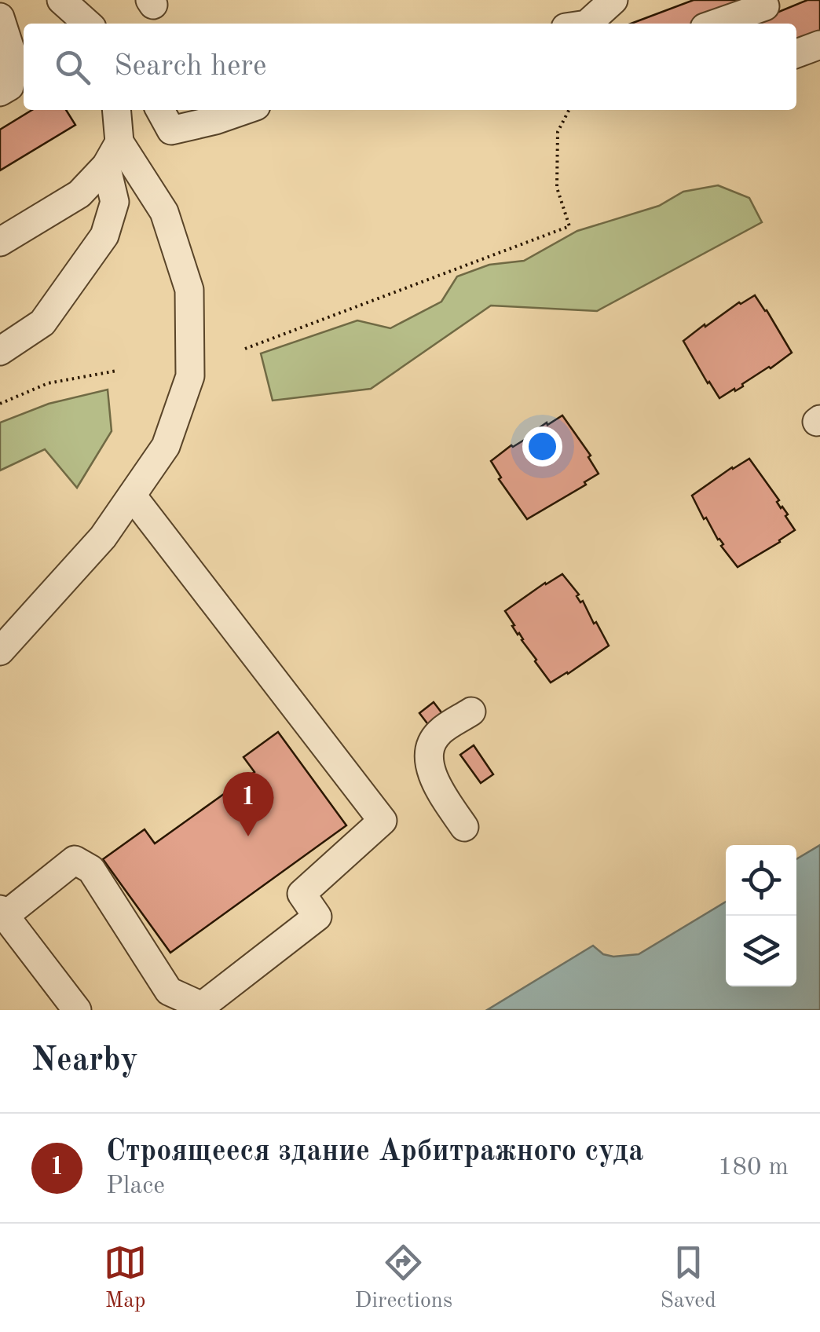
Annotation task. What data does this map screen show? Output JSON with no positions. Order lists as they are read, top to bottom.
{
  "page": {
    "search": "Search here",
    "pins": "1",
    "heading": "Nearby",
    "list": [
      {
        "mark": "1",
        "name": "Строящееся здание Арбитражного суда",
        "note": "Place",
        "value": "180 m"
      }
    ],
    "nav": ["Map", "Directions", "Saved"]
  }
}
